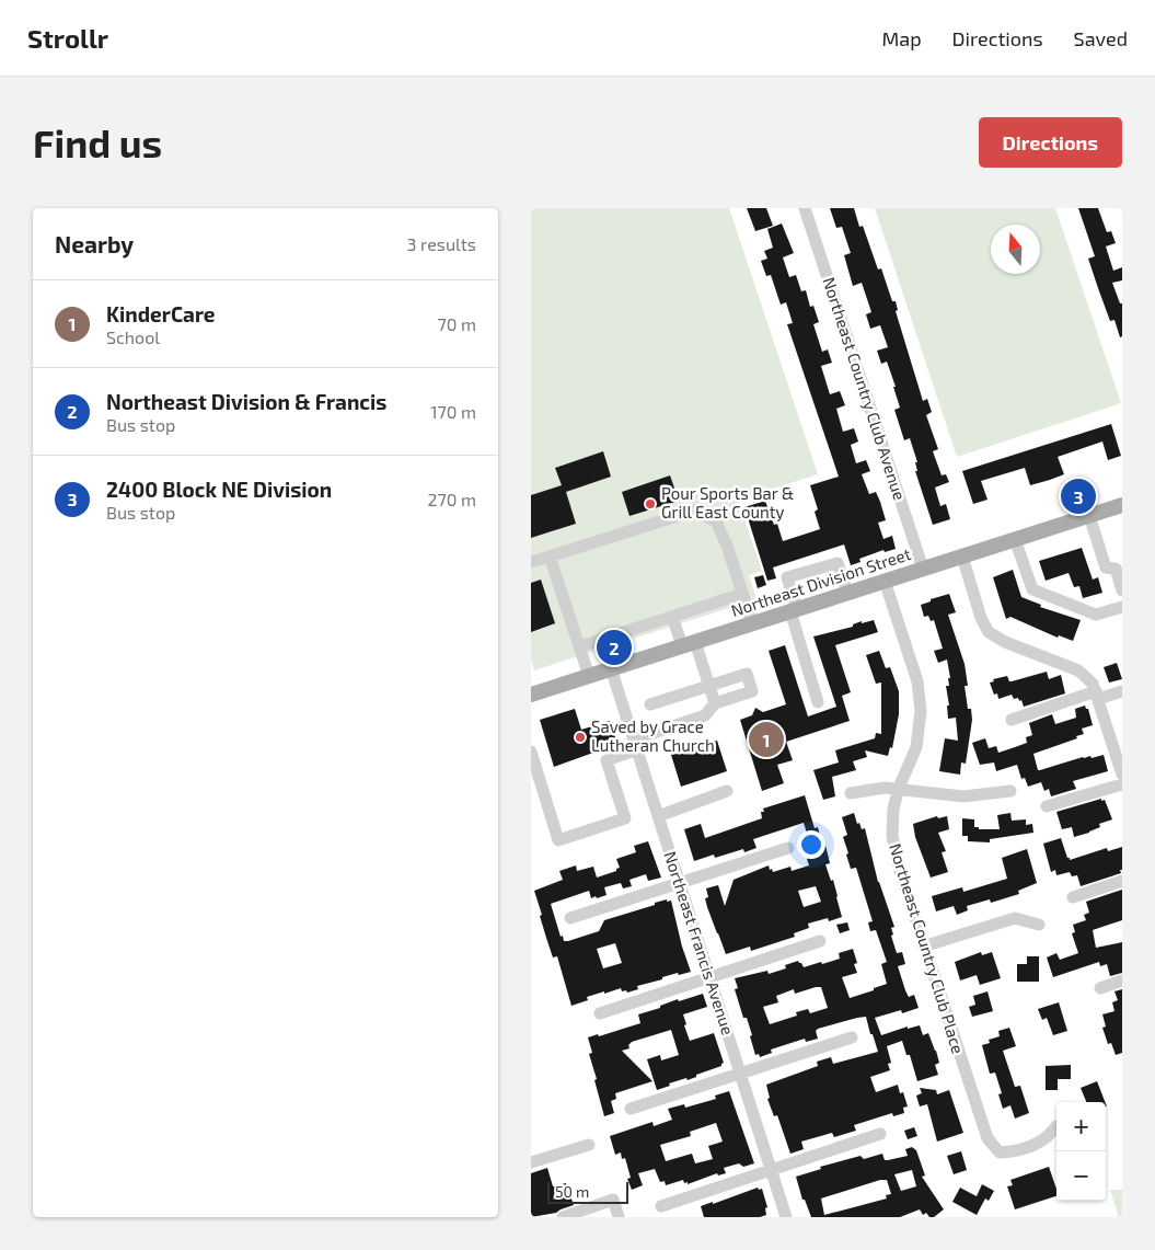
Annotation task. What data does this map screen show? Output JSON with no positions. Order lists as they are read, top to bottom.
{
  "streets": {
    "main road": ["Northeast Division Street"],
    "street": ["Northeast Country Club Avenue", "Northeast Francis Avenue", "Northeast Country Club Place"]
  },
  "crossings": [
    ["Northeast Country Club Avenue", "Northeast Division Street"],
    ["Northeast Division Street", "Northeast Francis Avenue"],
    ["Northeast Division Street", "Northeast Country Club Place"]
  ],
  "places": ["Pour Sports Bar & Grill East County", "Saved by Grace Lutheran Church"],
  "scale_bar": "50 m",
  "north": "top",
  "page": {
    "header": "Strollr",
    "nav": ["Map", "Directions", "Saved"],
    "buttons": "Directions",
    "title": "Find us",
    "heading": ["Nearby", "3 results"],
    "list": [
      {
        "mark": "1",
        "name": "KinderCare",
        "note": "School",
        "value": "70 m"
      },
      {
        "mark": "2",
        "name": "Northeast Division & Francis",
        "note": "Bus stop",
        "value": "170 m"
      },
      {
        "mark": "3",
        "name": "2400 Block NE Division",
        "note": "Bus stop",
        "value": "270 m"
      }
    ],
    "pins": ["3", "2", "1"],
    "map_buttons": ["+", "−"],
    "scale": "50 m"
  }
}
